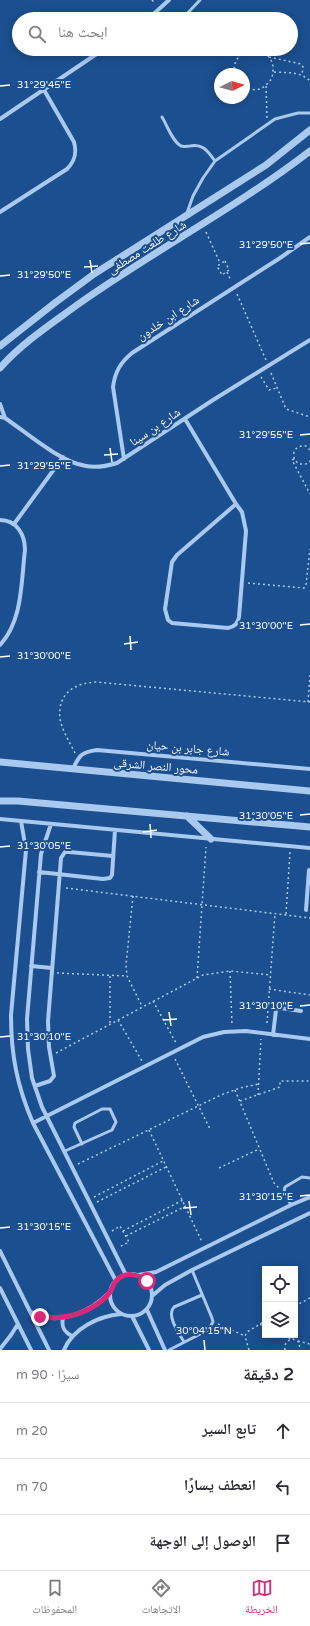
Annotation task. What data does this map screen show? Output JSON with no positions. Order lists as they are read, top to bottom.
{
  "streets": {
    "street": [
      "شارع طلعت مصطفى",
      "شارع ابن خلدون",
      "شارع بن سينا",
      "شارع جابر بن حيان",
      "محور النصر الشرقى"
    ]
  },
  "crossings": [
    ["شارع ابن خلدون", "شارع بن سينا"]
  ],
  "north": "right",
  "page": {
    "search": "ابحث هنا",
    "heading": ["2 دقيقة", "سيرًا · 90 m"],
    "list": [
      ["تابع السير", "20 m"],
      ["انعطف يسارًا", "70 m"],
      "الوصول إلى الوجهة"
    ],
    "nav": ["الخريطة", "الاتجاهات", "المحفوظات"]
  },
  "coordinates": [
    "31°29'45\"E",
    "31°29'50\"E",
    "31°29'55\"E",
    "31°30'00\"E",
    "31°30'05\"E",
    "31°30'10\"E",
    "31°30'15\"E",
    "30°04'15\"N"
  ]
}
